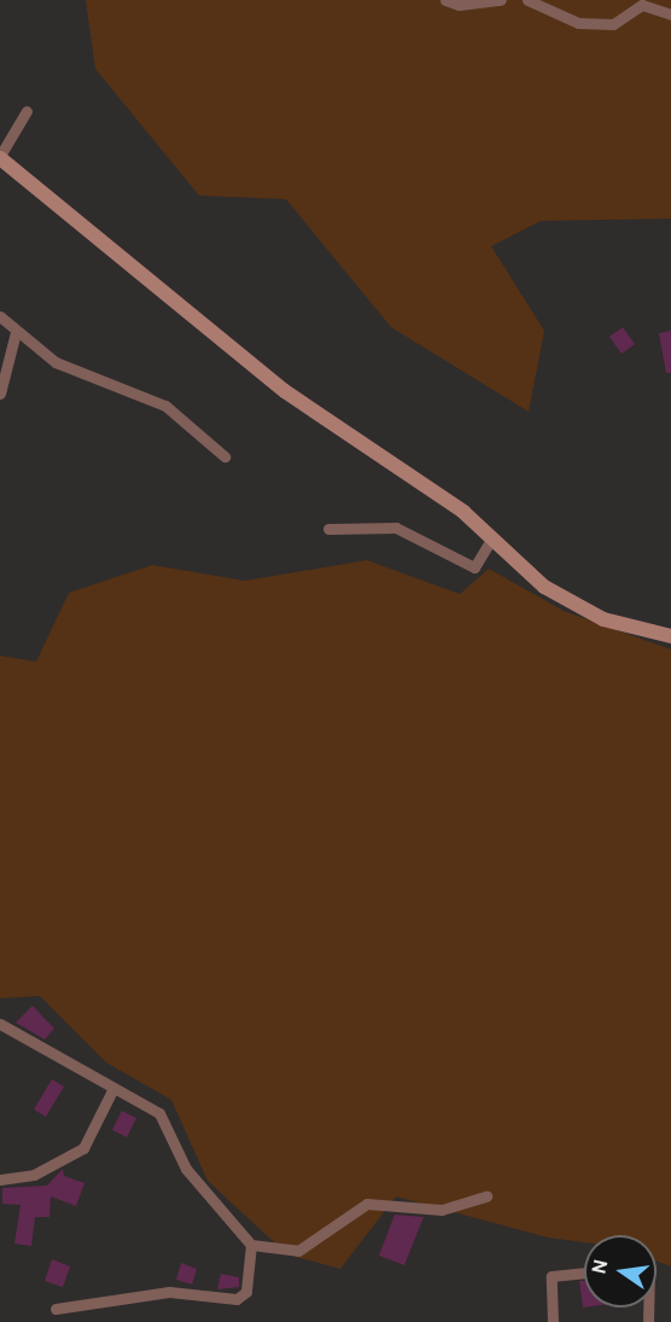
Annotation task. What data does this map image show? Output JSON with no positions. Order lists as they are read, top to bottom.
{
  "north": "left"
}
